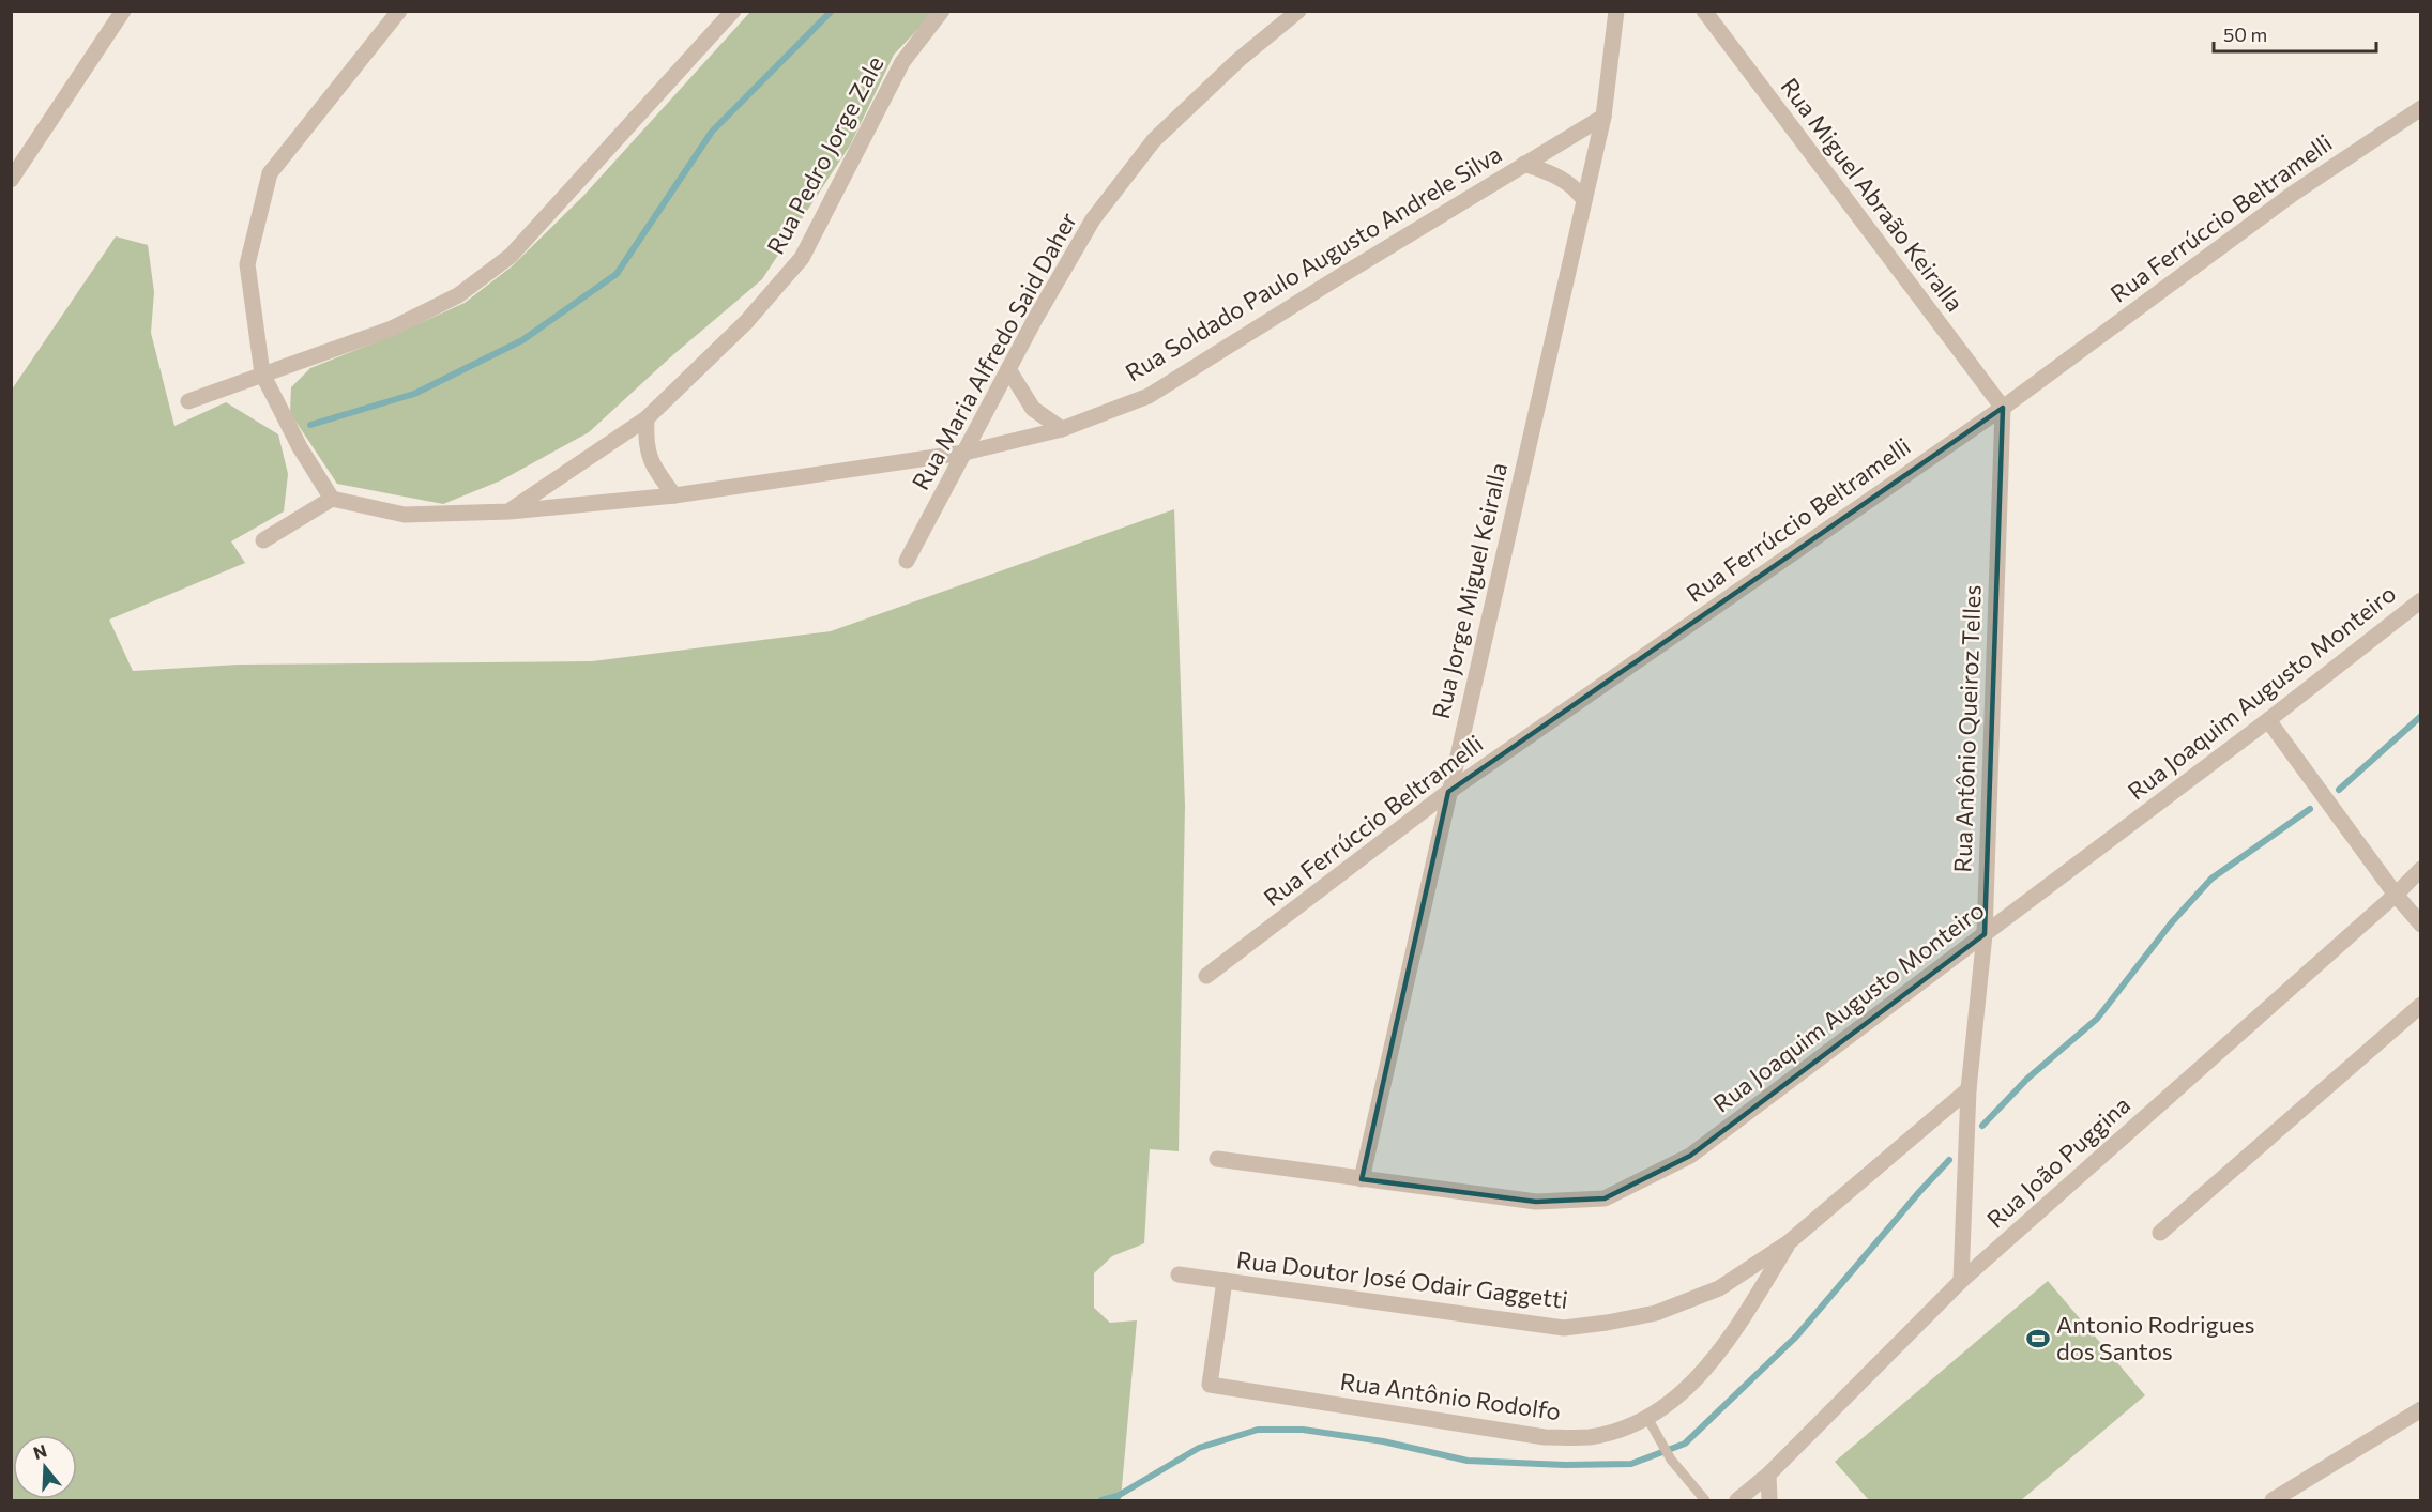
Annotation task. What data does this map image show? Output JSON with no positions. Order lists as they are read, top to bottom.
{
  "streets": {
    "street": [
      "Rua Pedro Jorge Zale",
      "Rua Miguel Abraão Keiralla",
      "Rua Ferrúccio Beltramelli",
      "Rua Soldado Paulo Augusto Andrele Silva",
      "Rua Maria Alfredo Said Daher",
      "Rua Jorge Miguel Keiralla",
      "Rua Joaquim Augusto Monteiro",
      "Rua Antônio Queiroz Telles",
      "Rua João Puggina",
      "Rua Doutor José Odair Gaggetti",
      "Rua Antônio Rodolfo"
    ]
  },
  "crossings": [
    ["Rua Pedro Jorge Zale", "Rua Soldado Paulo Augusto Andrele Silva"],
    ["Rua Miguel Abraão Keiralla", "Rua Ferrúccio Beltramelli"],
    ["Rua Miguel Abraão Keiralla", "Rua Antônio Queiroz Telles"],
    ["Rua Ferrúccio Beltramelli", "Rua Jorge Miguel Keiralla"],
    ["Rua Ferrúccio Beltramelli", "Rua Antônio Queiroz Telles"],
    ["Rua Soldado Paulo Augusto Andrele Silva", "Rua Maria Alfredo Said Daher"],
    ["Rua Soldado Paulo Augusto Andrele Silva", "Rua Jorge Miguel Keiralla"],
    ["Rua Jorge Miguel Keiralla", "Rua Joaquim Augusto Monteiro"],
    ["Rua Joaquim Augusto Monteiro", "Rua Antônio Queiroz Telles"],
    ["Rua Antônio Queiroz Telles", "Rua João Puggina"],
    ["Rua Antônio Queiroz Telles", "Rua Doutor José Odair Gaggetti"],
    ["Rua Doutor José Odair Gaggetti", "Rua Antônio Rodolfo"]
  ],
  "places": {
    "sports": ["Antonio Rodrigues dos Santos"]
  },
  "scale_bar": "50 m",
  "north": "top"
}
